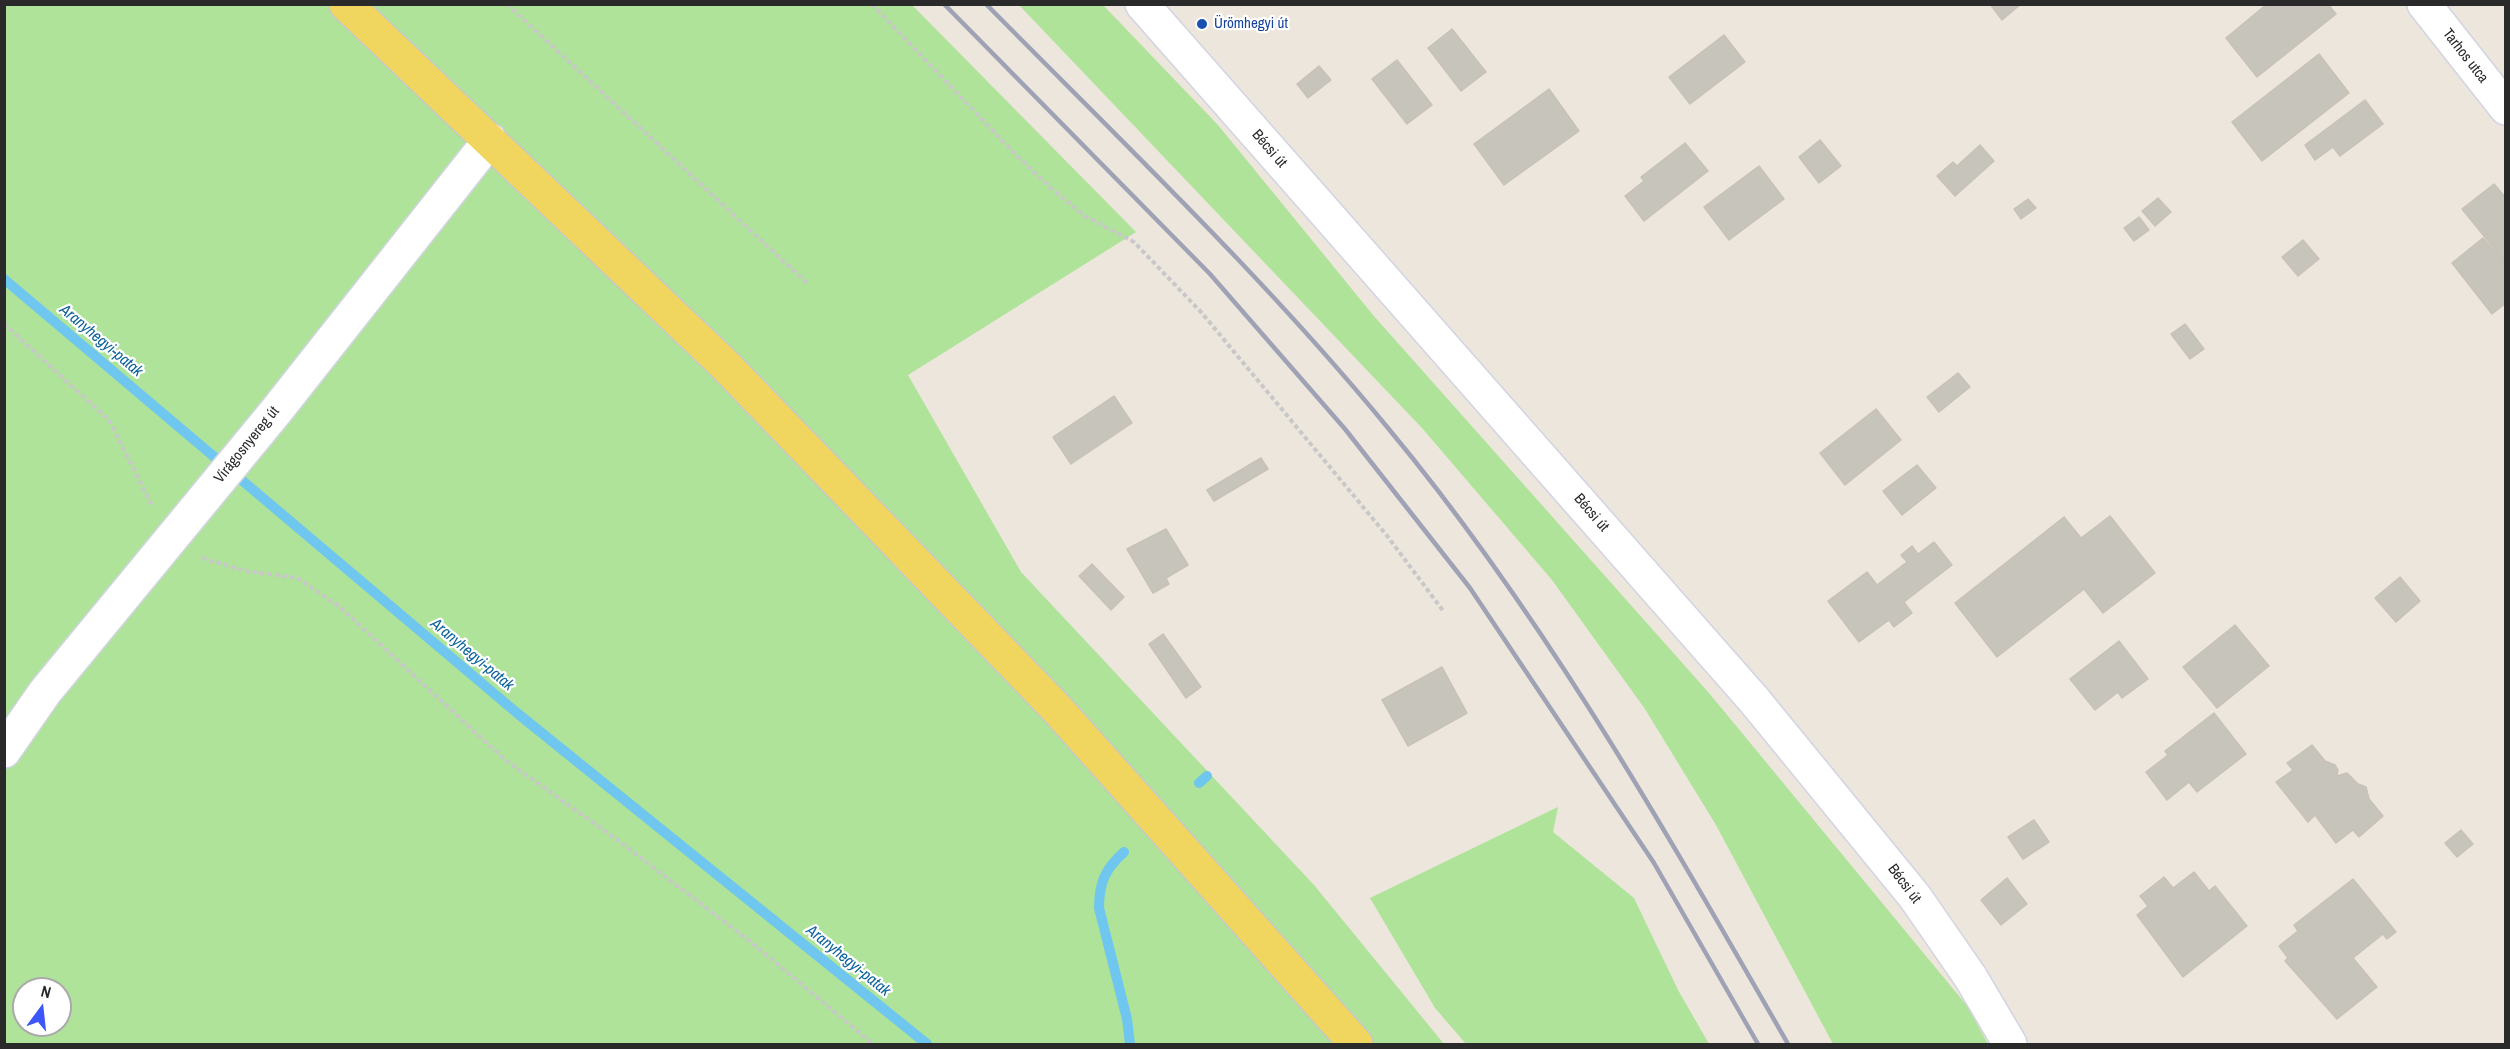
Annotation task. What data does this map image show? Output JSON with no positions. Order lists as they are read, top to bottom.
{
  "streets": {
    "street": ["Tarhos utca", "Bécsi út", "Virágosnyereg út"]
  },
  "water": ["Aranyhegyi-patak"],
  "places": ["Ürömhegyi út"],
  "north": "top"
}
